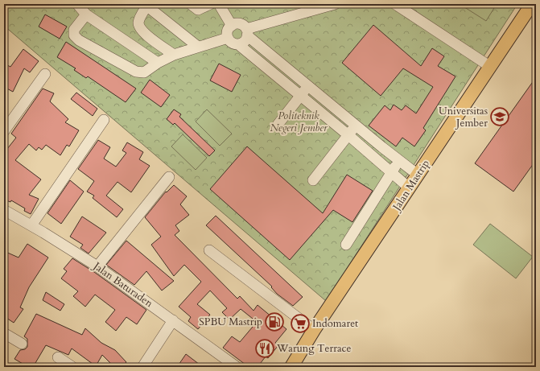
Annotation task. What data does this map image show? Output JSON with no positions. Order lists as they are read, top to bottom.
{
  "streets": {
    "main road": ["Jalan Mastrip"],
    "street": ["Jalan Baturaden"]
  },
  "parks": ["Politeknik Negeri Jember"],
  "places": {
    "school or university": ["Universitas Jember"],
    "fuel station": ["SPBU Mastrip"],
    "supermarket": ["Indomaret"],
    "restaurant": ["Warung Terrace"]
  }
}
